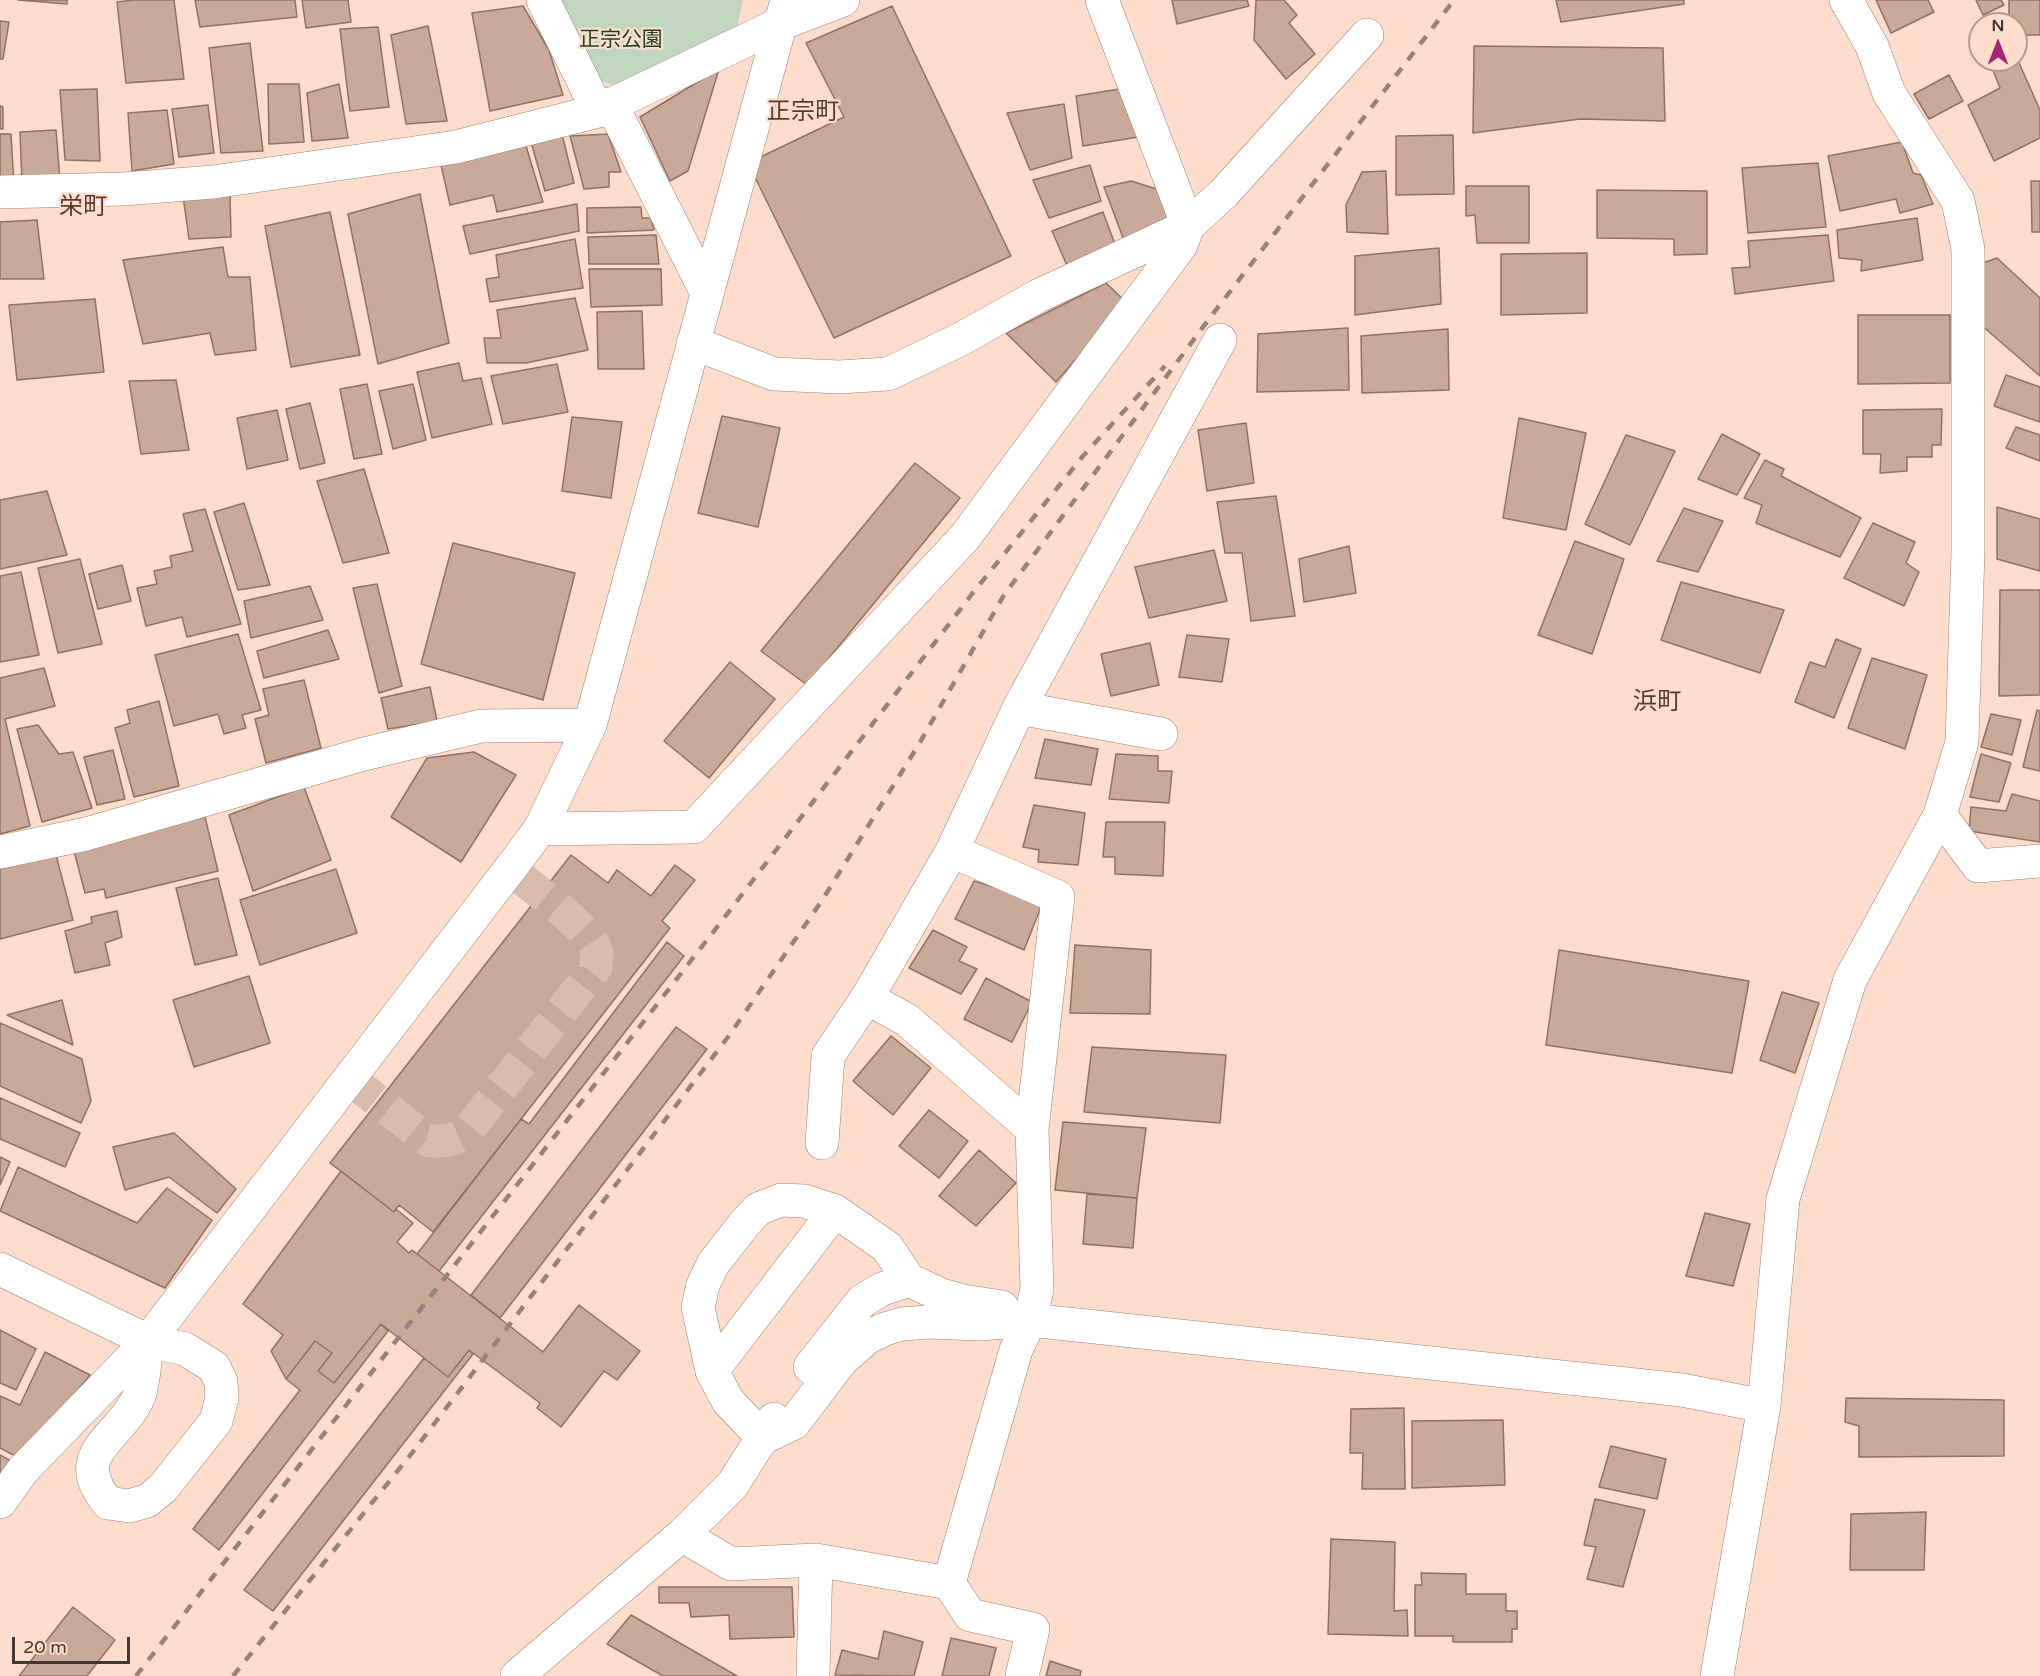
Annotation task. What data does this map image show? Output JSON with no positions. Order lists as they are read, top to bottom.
{
  "districts": ["正宗町", "栄町", "浜町"],
  "parks": ["正宗公園"],
  "scale_bar": "20 m",
  "north": "top"
}
